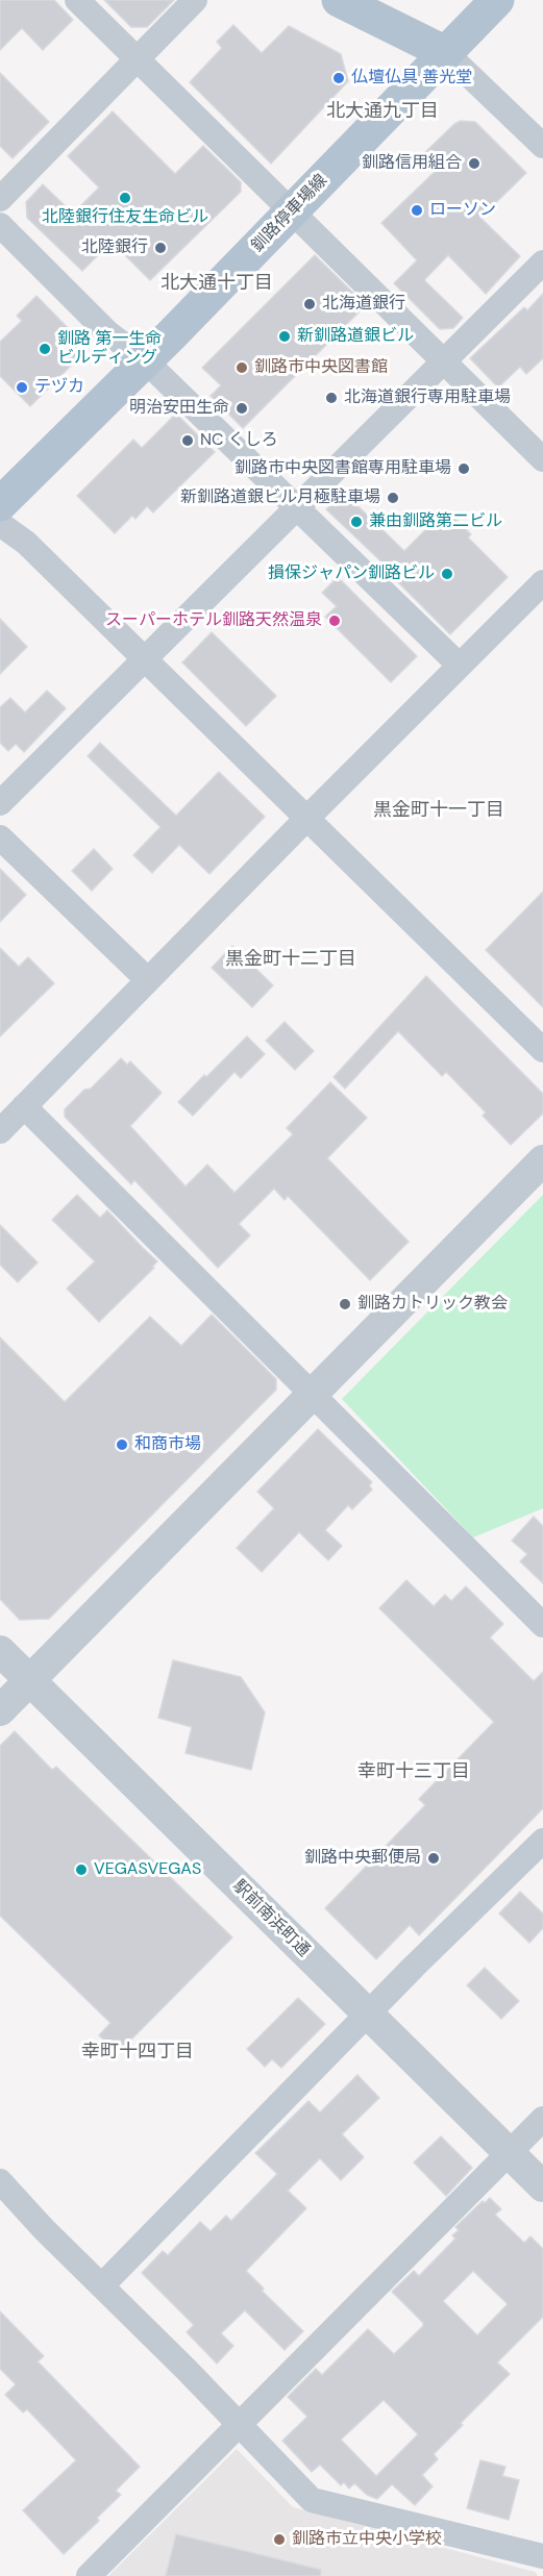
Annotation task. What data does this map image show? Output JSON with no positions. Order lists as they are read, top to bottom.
{
  "streets": {
    "main road": ["釧路停車場線"],
    "street": ["駅前南浜町通"]
  },
  "districts": [
    "北大通九丁目",
    "北大通十丁目",
    "黒金町十一丁目",
    "黒金町十二丁目",
    "幸町十三丁目",
    "幸町十四丁目"
  ],
  "places": [
    "仏壇仏具 善光堂",
    "釧路信用組合",
    "北陸銀行住友生命ビル",
    "ローソン",
    "北陸銀行",
    "北海道銀行",
    "新釧路道銀ビル",
    "釧路 第一生命 ビルディング",
    "釧路市中央図書館",
    "テヅカ",
    "北海道銀行専用駐車場",
    "明治安田生命",
    "NC くしろ",
    "釧路市中央図書館専用駐車場",
    "新釧路道銀ビル月極駐車場",
    "兼由釧路第二ビル",
    "損保ジャパン釧路ビル",
    "スーパーホテル釧路天然温泉",
    "釧路カトリック教会",
    "和商市場",
    "釧路中央郵便局",
    "VEGASVEGAS",
    "釧路市立中央小学校"
  ]
}
